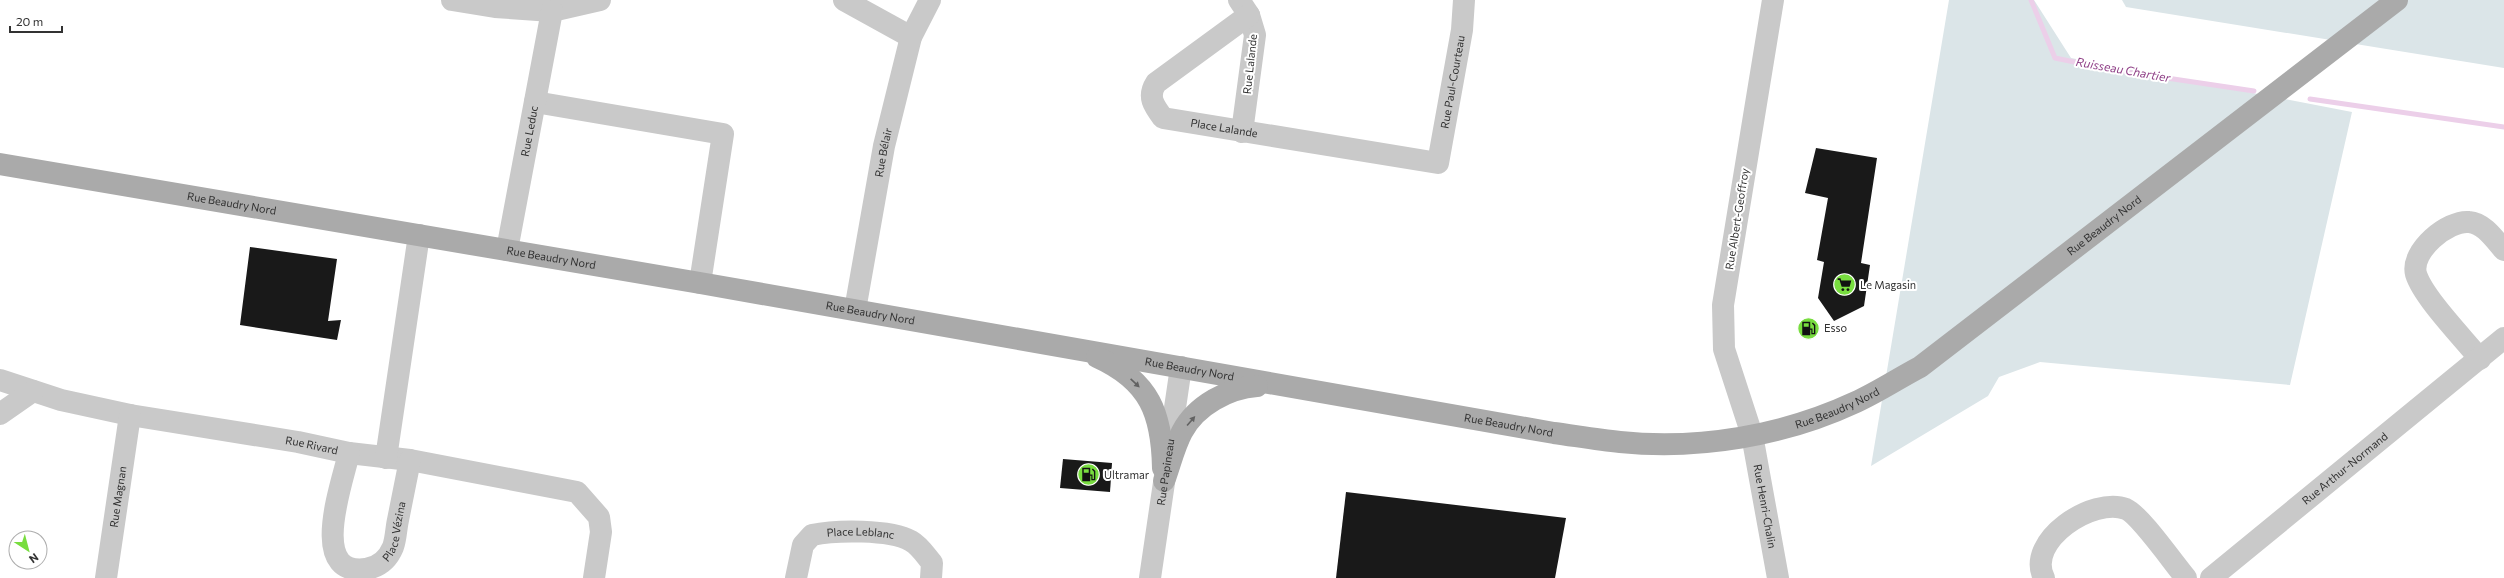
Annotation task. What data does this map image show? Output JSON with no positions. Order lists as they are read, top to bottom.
{
  "streets": {
    "main road": ["Rue Beaudry Nord"],
    "street": [
      "Rue Lalande",
      "Rue Paul-Courteau",
      "Place Lalande",
      "Rue Leduc",
      "Rue Bélair",
      "Rue Albert-Geoffroy",
      "Rue Rivard",
      "Rue Arthur-Normand",
      "Rue Papineau",
      "Rue Magnan",
      "Rue Henri-Chalin",
      "Place Vézina",
      "Place Leblanc"
    ]
  },
  "crossings": [
    ["Rue Lalande", "Place Lalande"],
    ["Rue Paul-Courteau", "Place Lalande"],
    ["Rue Leduc", "Rue Beaudry Nord"],
    ["Rue Bélair", "Rue Beaudry Nord"],
    ["Rue Beaudry Nord", "Rue Albert-Geoffroy"],
    ["Rue Beaudry Nord", "Rue Papineau"],
    ["Rue Beaudry Nord", "Rue Henri-Chalin"],
    ["Rue Albert-Geoffroy", "Rue Henri-Chalin"],
    ["Rue Rivard", "Rue Magnan"],
    ["Rue Rivard", "Place Vézina"]
  ],
  "water": ["Ruisseau Chartier"],
  "places": {
    "supermarket": ["Le Magasin"],
    "fuel station": ["Esso", "Ultramar"]
  },
  "scale_bar": "20 m",
  "north": "bottom right"
}
